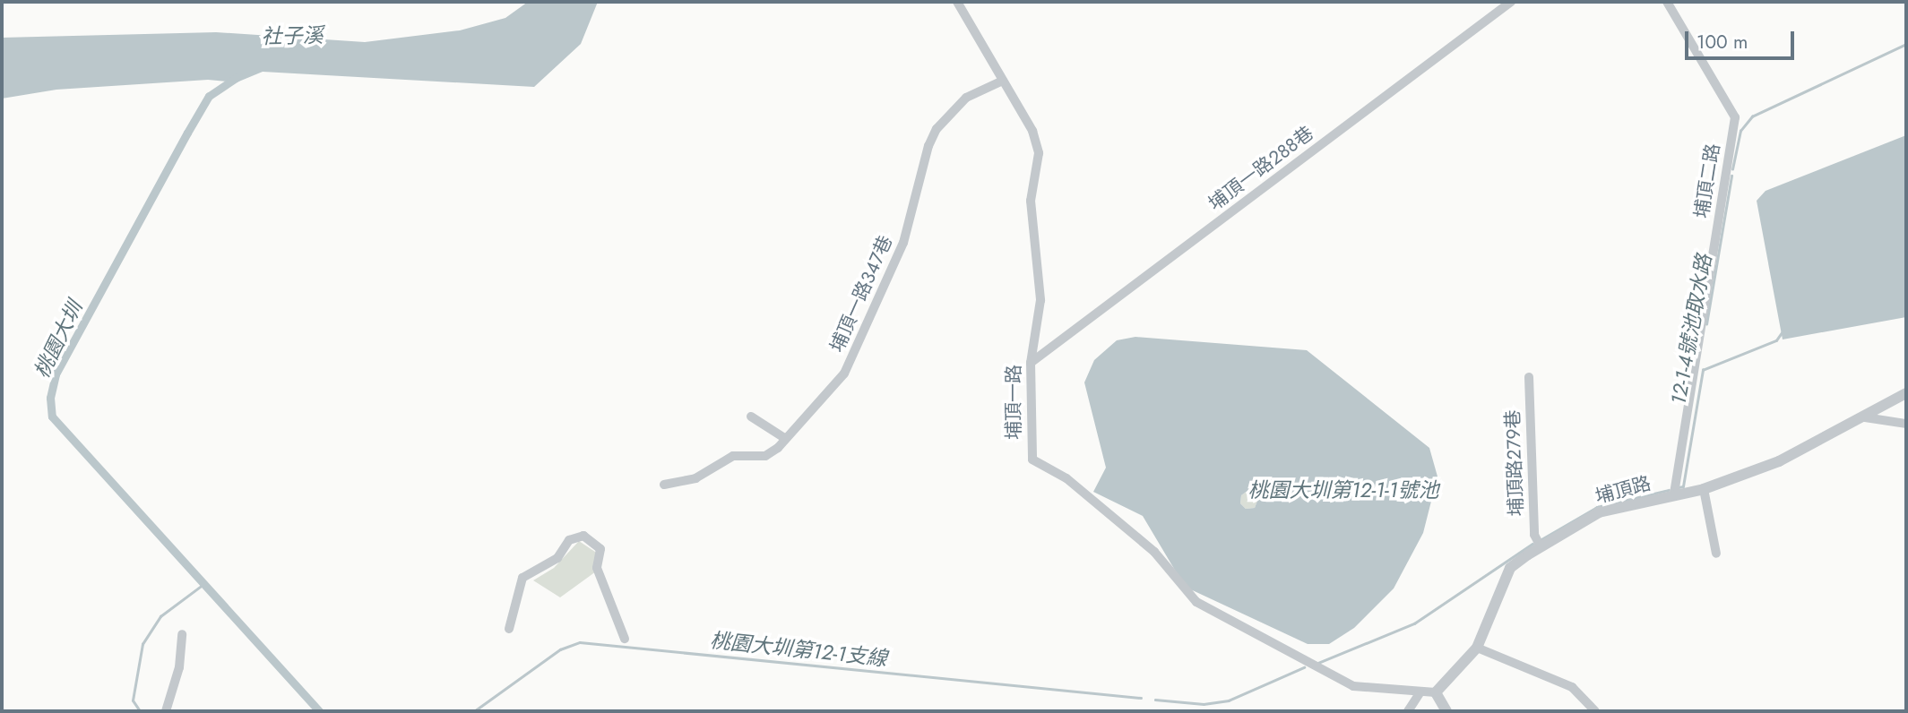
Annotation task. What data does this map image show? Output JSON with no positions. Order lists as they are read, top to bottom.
{
  "streets": {
    "street": [
      "埔頂一路288巷",
      "埔頂二路",
      "埔頂一路347巷",
      "埔頂一路",
      "埔頂路279巷",
      "埔頂路"
    ]
  },
  "crossings": [
    ["埔頂一路288巷", "埔頂一路"],
    ["埔頂二路", "埔頂路"],
    ["埔頂一路347巷", "埔頂一路"],
    ["埔頂一路", "埔頂路"],
    ["埔頂路279巷", "埔頂路"]
  ],
  "water": [
    "社子溪",
    "12-1-4號池取水路",
    "桃園大圳",
    "桃園大圳第12-1-1號池",
    "桃園大圳第12-1支線"
  ],
  "scale_bar": "100 m"
}
